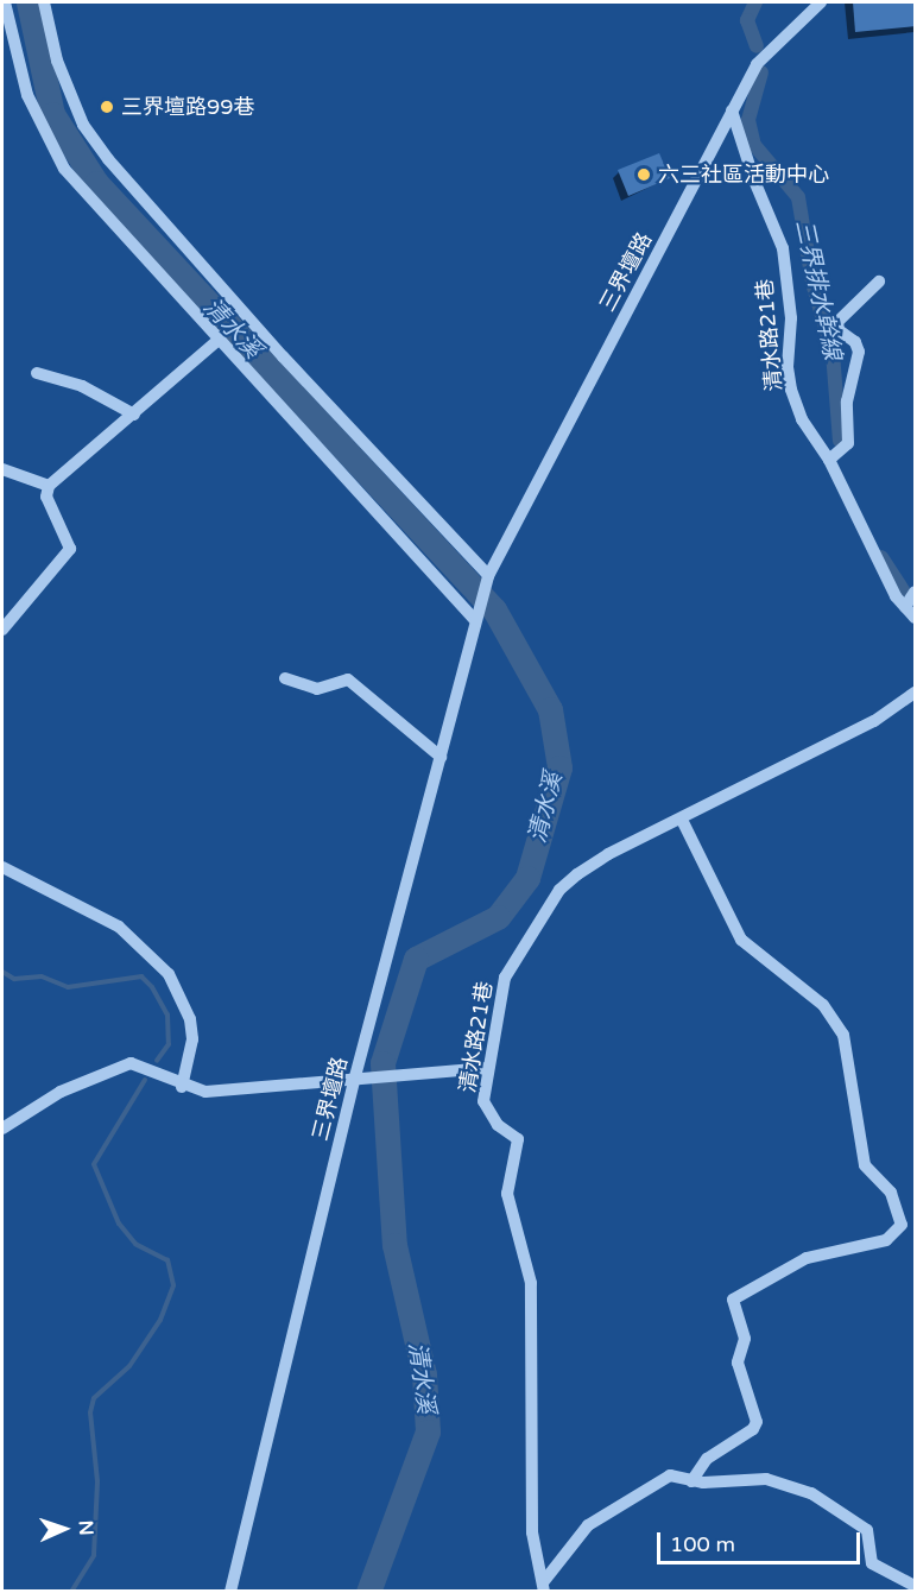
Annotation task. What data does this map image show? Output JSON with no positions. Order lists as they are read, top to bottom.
{
  "streets": {
    "street": ["三界壇路", "清水路21巷"]
  },
  "crossings": [
    ["三界壇路", "清水路21巷"]
  ],
  "water": ["三界排水幹線", "清水溪"],
  "places": ["三界壇路99巷", "六三社區活動中心"],
  "scale_bar": "100 m",
  "north": "right"
}
